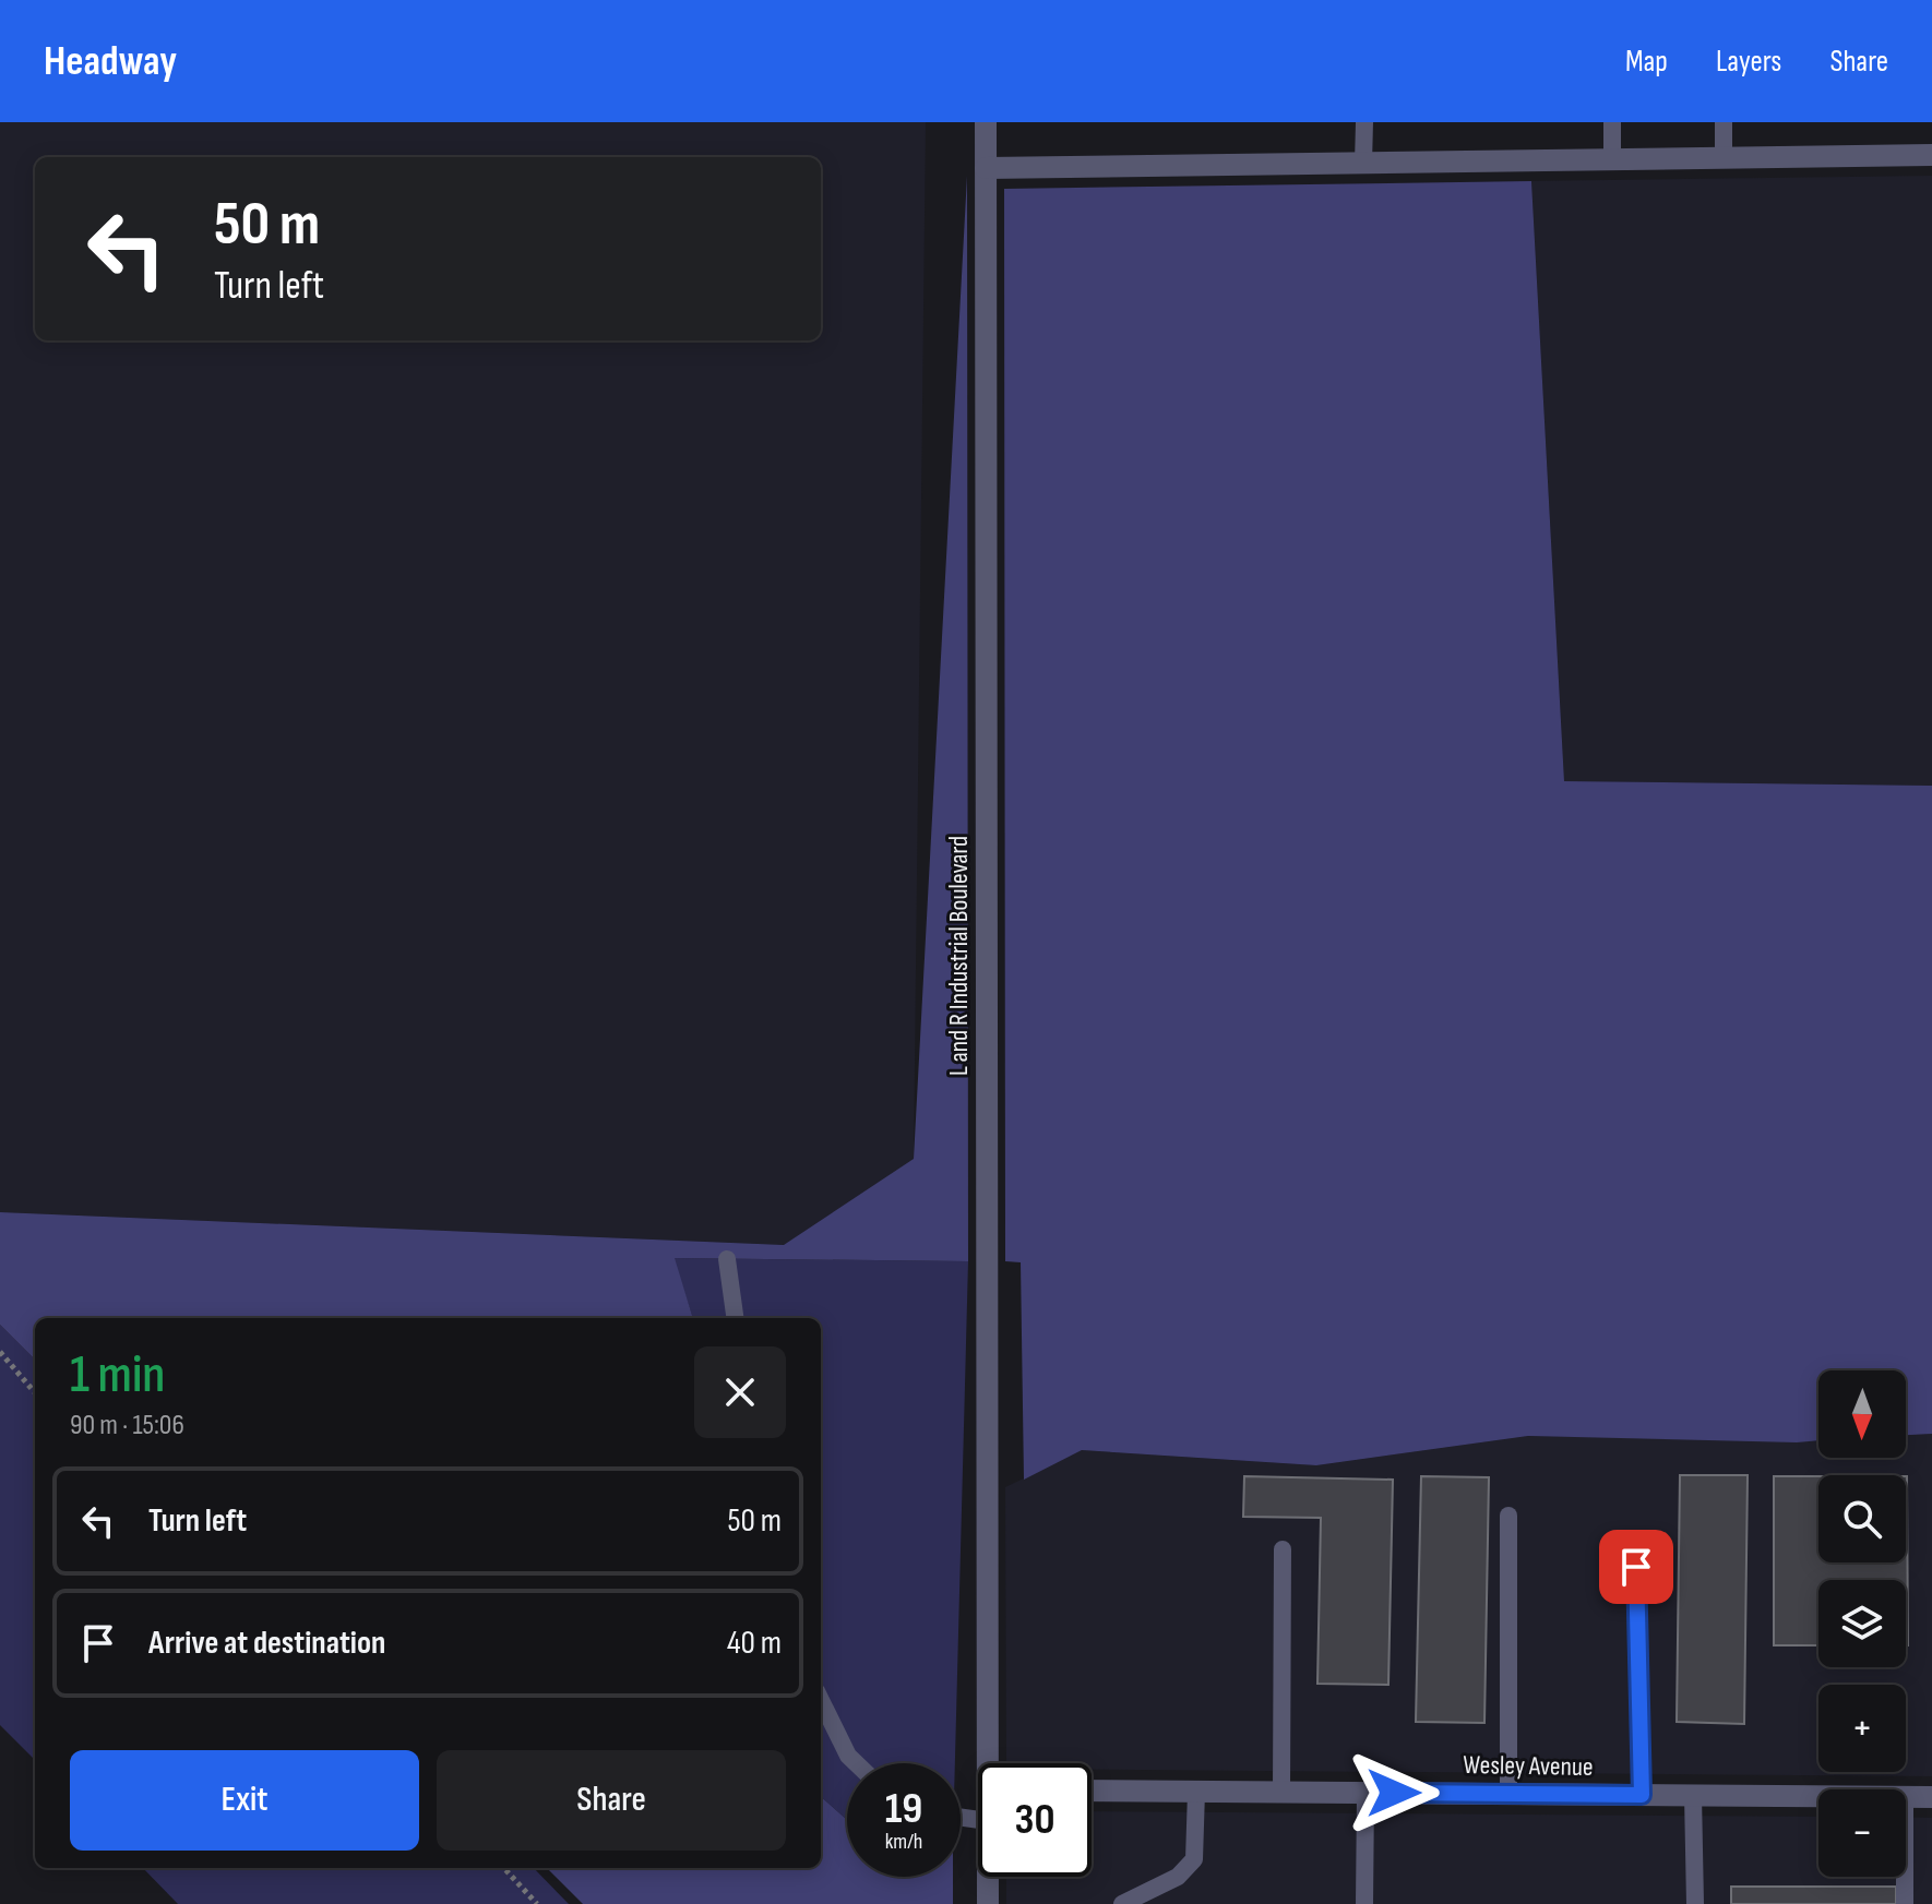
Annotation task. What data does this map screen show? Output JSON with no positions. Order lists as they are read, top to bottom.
{
  "streets": {
    "street": ["L and R Industrial Boulevard", "Wesley Avenue"]
  },
  "north": "bottom",
  "page": {
    "header": "Headway",
    "nav": ["Map", "Layers", "Share"],
    "turn": ["50 m", "Turn left"],
    "heading": ["1 min", "90 m · 15:06"],
    "map_buttons": ["+", "−"],
    "list": [
      {
        "name": "Turn left",
        "value": "50 m"
      },
      {
        "name": "Arrive at destination",
        "value": "40 m"
      }
    ],
    "buttons": ["Exit", "Share"],
    "speed": "19 km/h",
    "limit": "30"
  }
}
